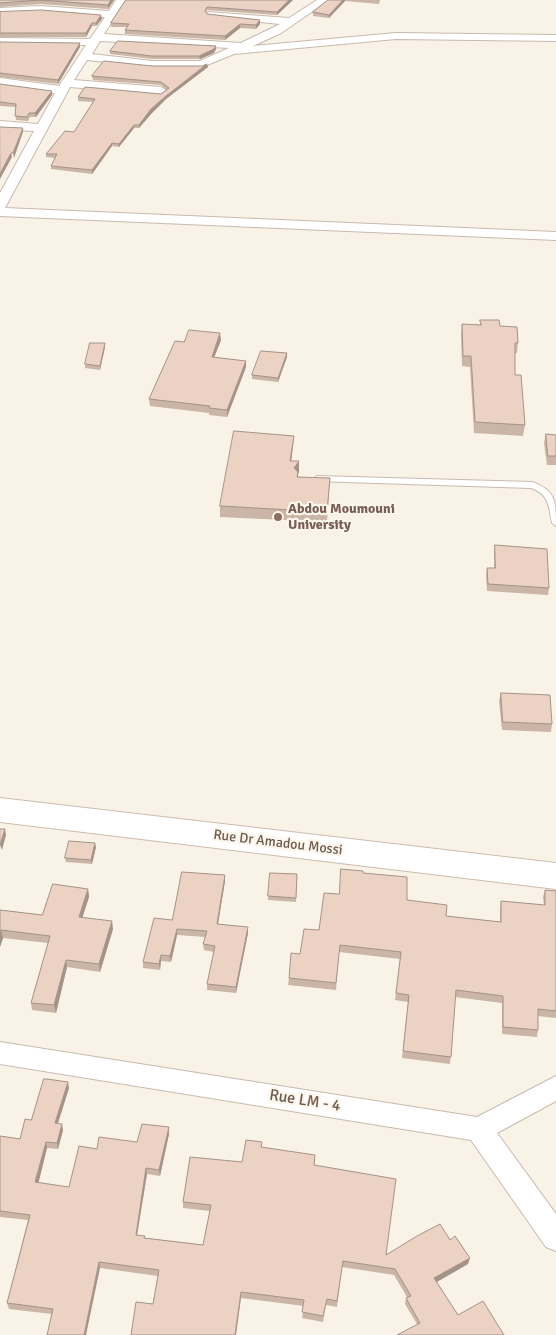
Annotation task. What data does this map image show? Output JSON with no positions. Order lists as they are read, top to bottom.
{
  "streets": {
    "street": ["Rue Dr Amadou Mossi", "Rue LM - 4"]
  },
  "places": ["Abdou Moumouni University"]
}
